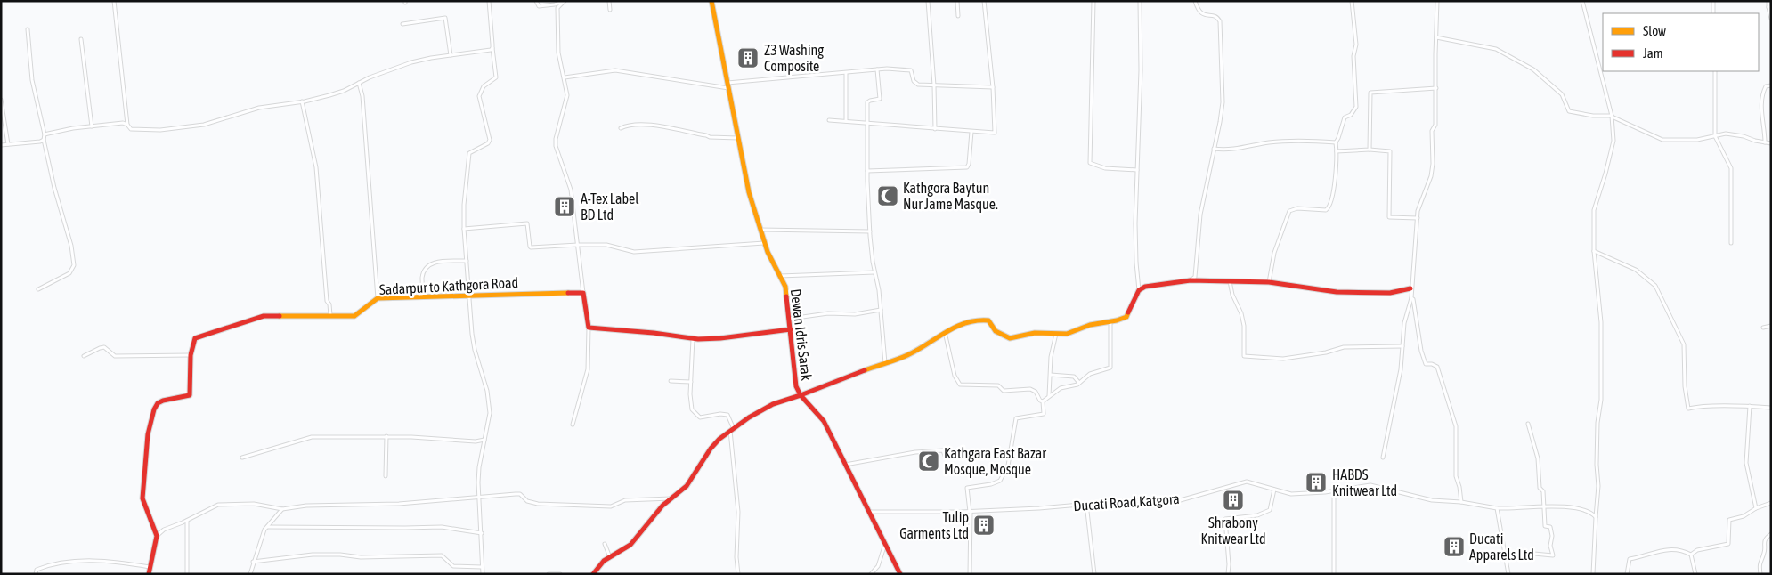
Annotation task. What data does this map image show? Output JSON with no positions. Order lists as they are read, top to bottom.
{
  "streets": {
    "street": ["Sadarpur to Kathgora Road", "Dewan Idris Sarak", "Ducati Road,Katgora"]
  },
  "crossings": [
    ["Dewan Idris Sarak", "Ducati Road,Katgora"]
  ],
  "places": {
    "building": [
      "Z3 Washing Composite",
      "A-Tex Label BD Ltd",
      "HABDS Knitwear Ltd",
      "Shrabony Knitwear Ltd",
      "Tulip Garments Ltd",
      "Ducati Apparels Ltd"
    ],
    "mosque": ["Kathgora Baytun Nur Jame Masque.", "Kathgara East Bazar Mosque, Mosque"]
  },
  "legend": ["Slow", "Jam"]
}
